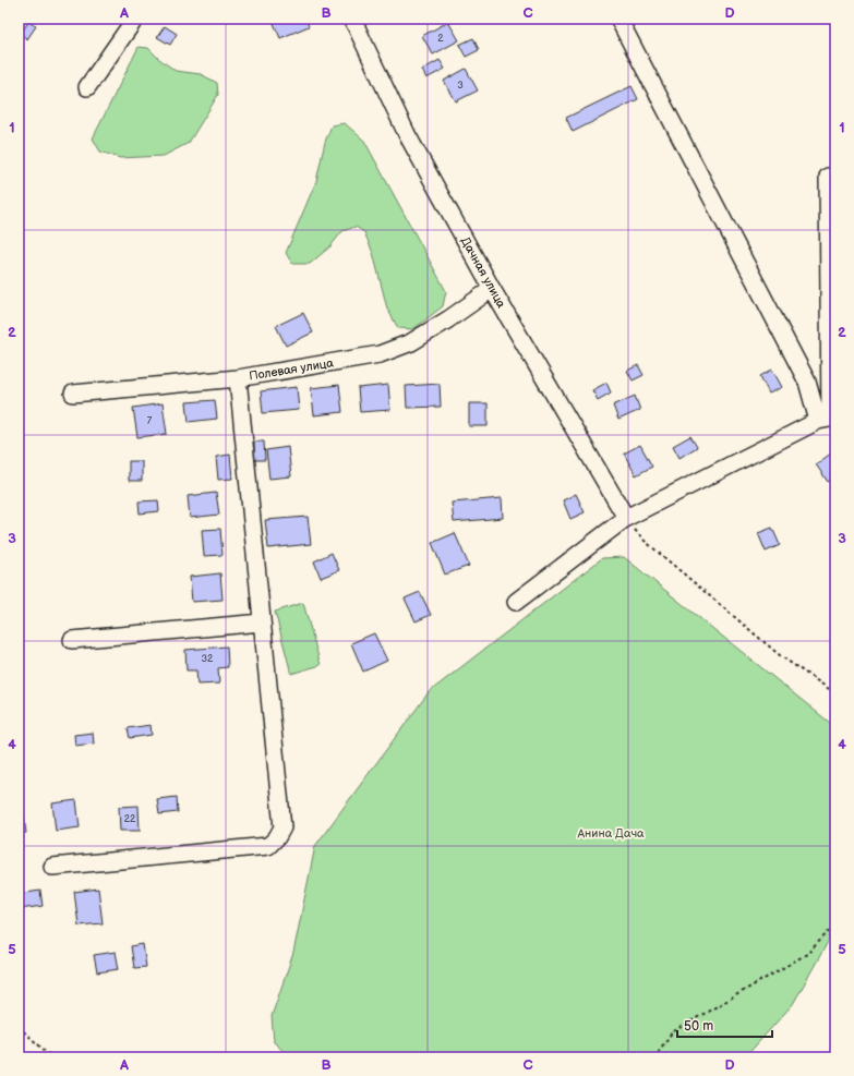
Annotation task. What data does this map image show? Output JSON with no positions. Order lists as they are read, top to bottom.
{
  "streets": {
    "street": ["Дачная улица", "Полевая улица"]
  },
  "crossings": [
    ["Дачная улица", "Полевая улица"]
  ],
  "parks": ["Анина Дача"],
  "house_numbers": [
    "2",
    "3",
    "7",
    "32",
    "22"
  ],
  "scale_bar": "50 m",
  "grid": {
    "columns": [
      "A",
      "B",
      "C",
      "D"
    ],
    "rows": [
      "1",
      "2",
      "3",
      "4",
      "5"
    ]
  }
}
